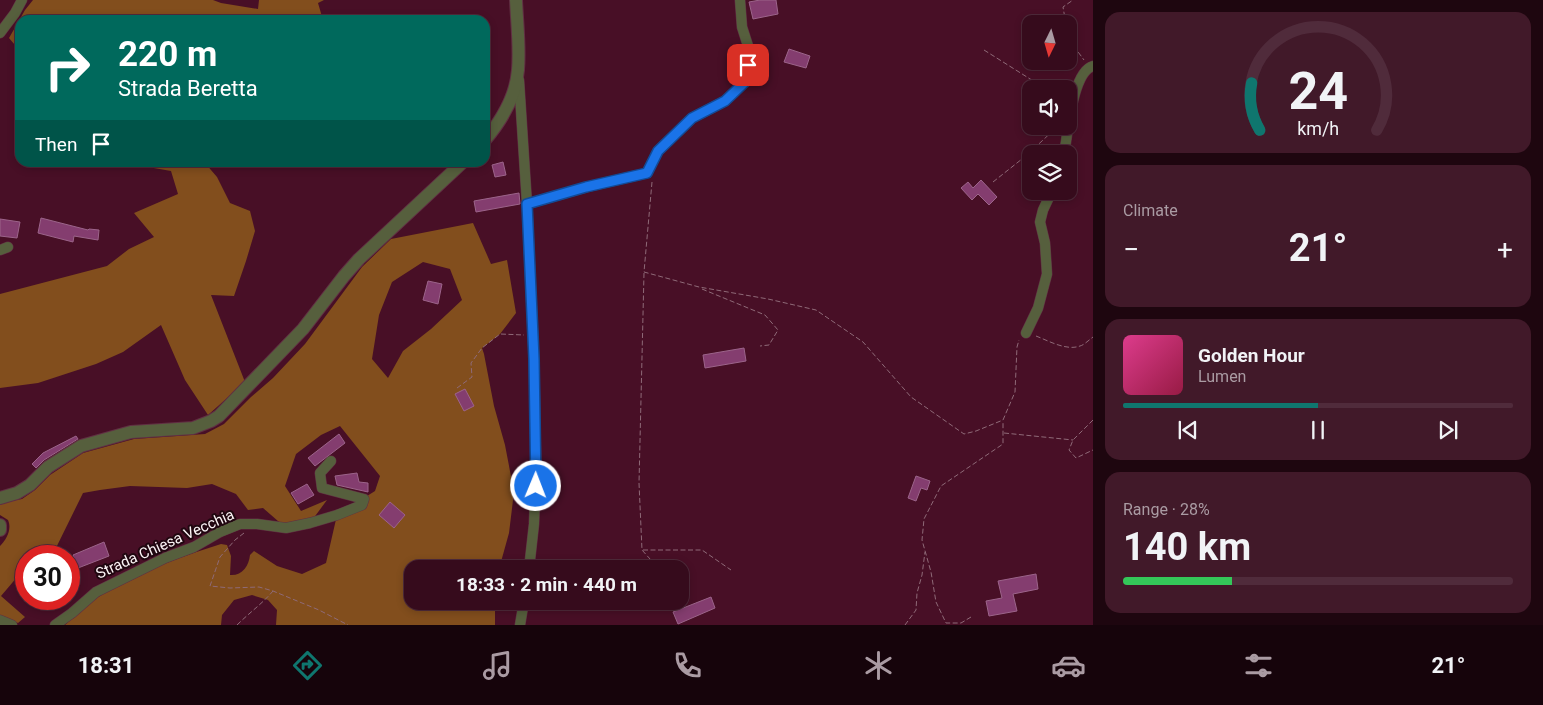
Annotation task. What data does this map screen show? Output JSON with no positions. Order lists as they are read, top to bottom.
{
  "streets": {
    "street": ["Strada Chiesa Vecchia"]
  },
  "north": "bottom",
  "page": {
    "turn": ["220 m", "Strada Beretta"],
    "then": "Then",
    "tile": [
      "Climate",
      ["Range · 28%", "140 km"]
    ],
    "heat": ["−", "21°", "+"],
    "song": ["Golden Hour", "Lumen"],
    "limit": "30",
    "trip": "18:33 · 2 min · 440 m",
    "tabs": ["18:31", "21°"],
    "gauge": ["24", "km/h"]
  }
}
